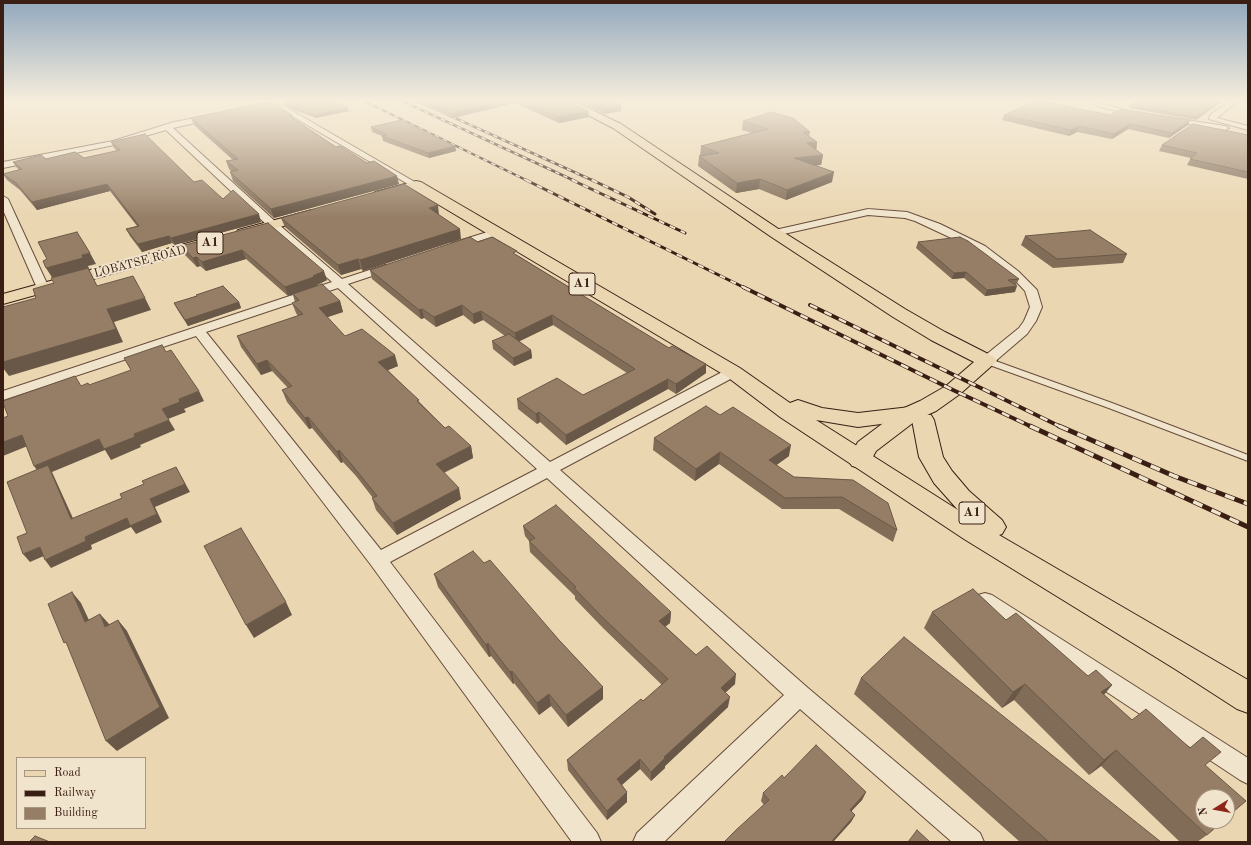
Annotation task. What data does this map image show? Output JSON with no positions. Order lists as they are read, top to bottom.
{
  "streets": {
    "main road": ["A1", "LOBATSE ROAD"]
  },
  "legend": ["Road", "Railway", "Building"],
  "north": "left"
}
